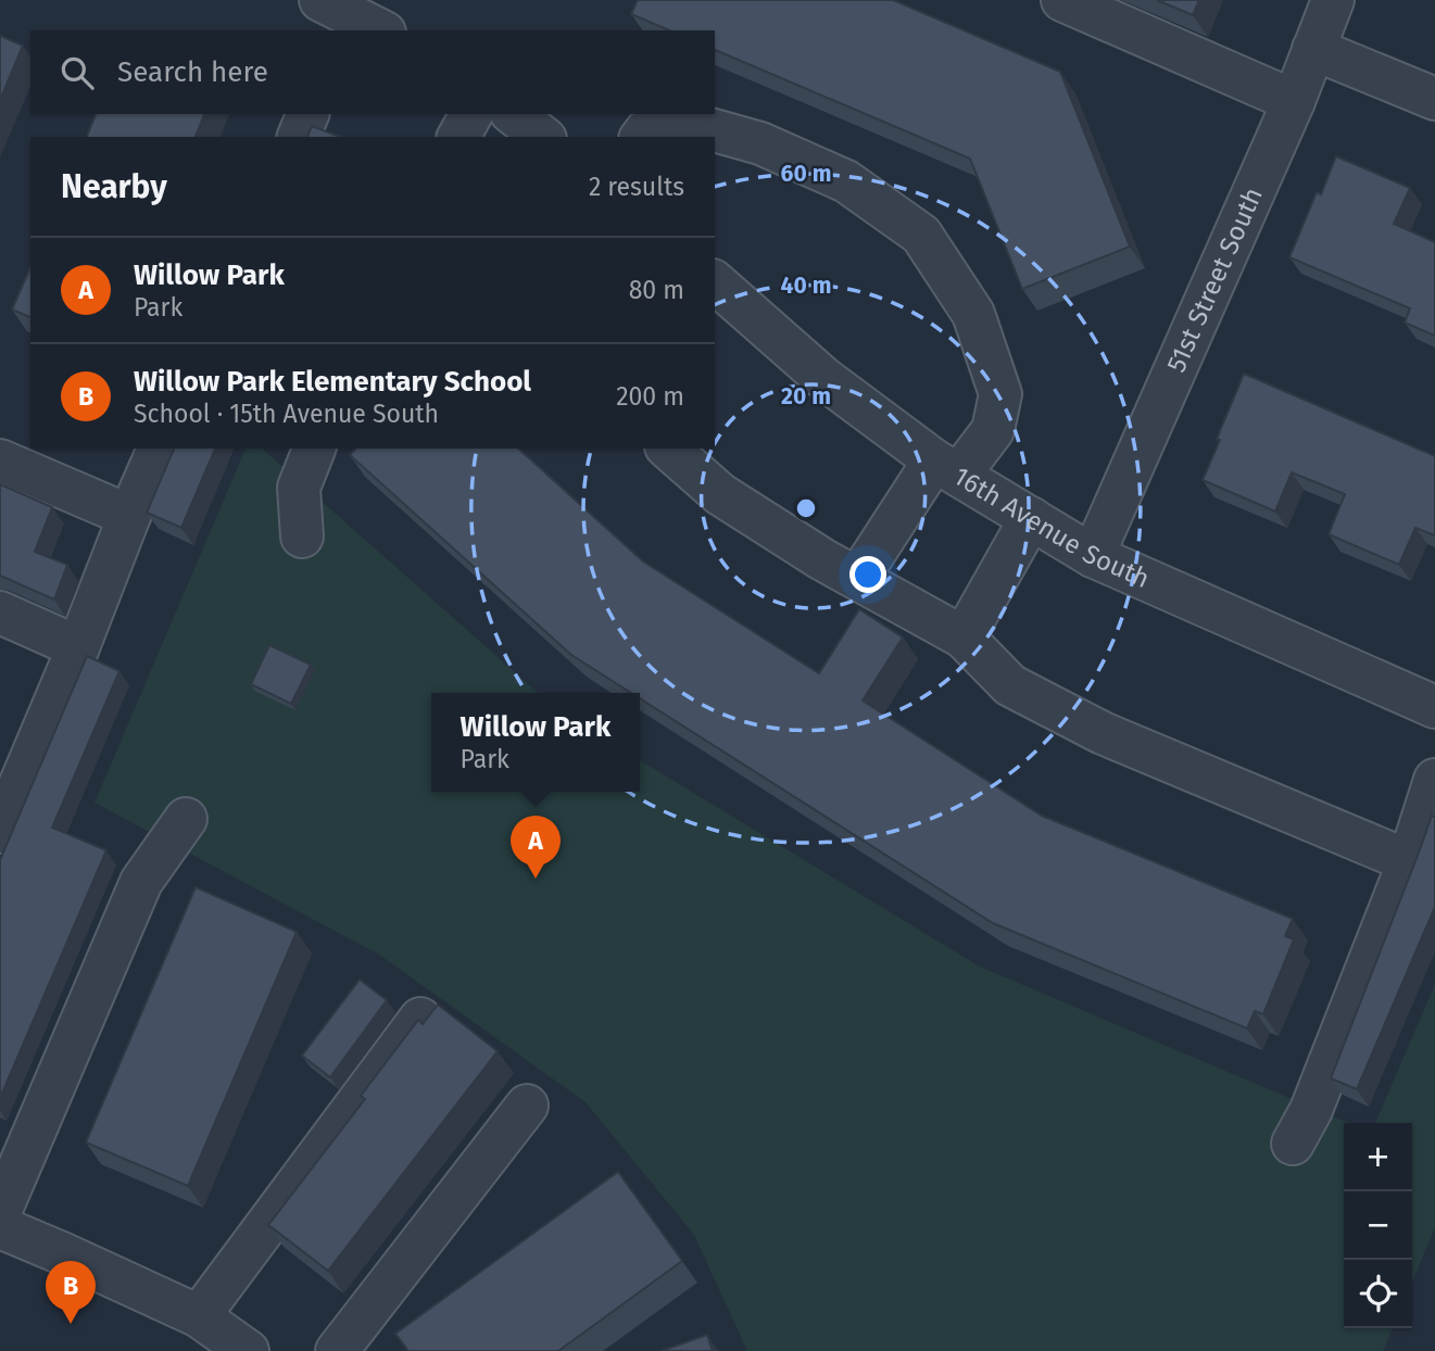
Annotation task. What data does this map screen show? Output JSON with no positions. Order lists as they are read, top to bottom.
{
  "streets": {
    "street": ["51st Street South", "16th Avenue South"]
  },
  "crossings": [
    ["51st Street South", "16th Avenue South"]
  ],
  "page": {
    "search": "Search here",
    "heading": ["Nearby", "2 results"],
    "list": [
      {
        "mark": "A",
        "name": "Willow Park",
        "note": "Park",
        "value": "80 m"
      },
      {
        "mark": "B",
        "name": "Willow Park Elementary School",
        "note": "School · 15th Avenue South",
        "value": "200 m"
      }
    ],
    "popup": ["Willow Park", "Park"],
    "pins": ["A", "B"],
    "map_buttons": ["+", "−"]
  },
  "rings": ["60 m", "40 m", "20 m"]
}
